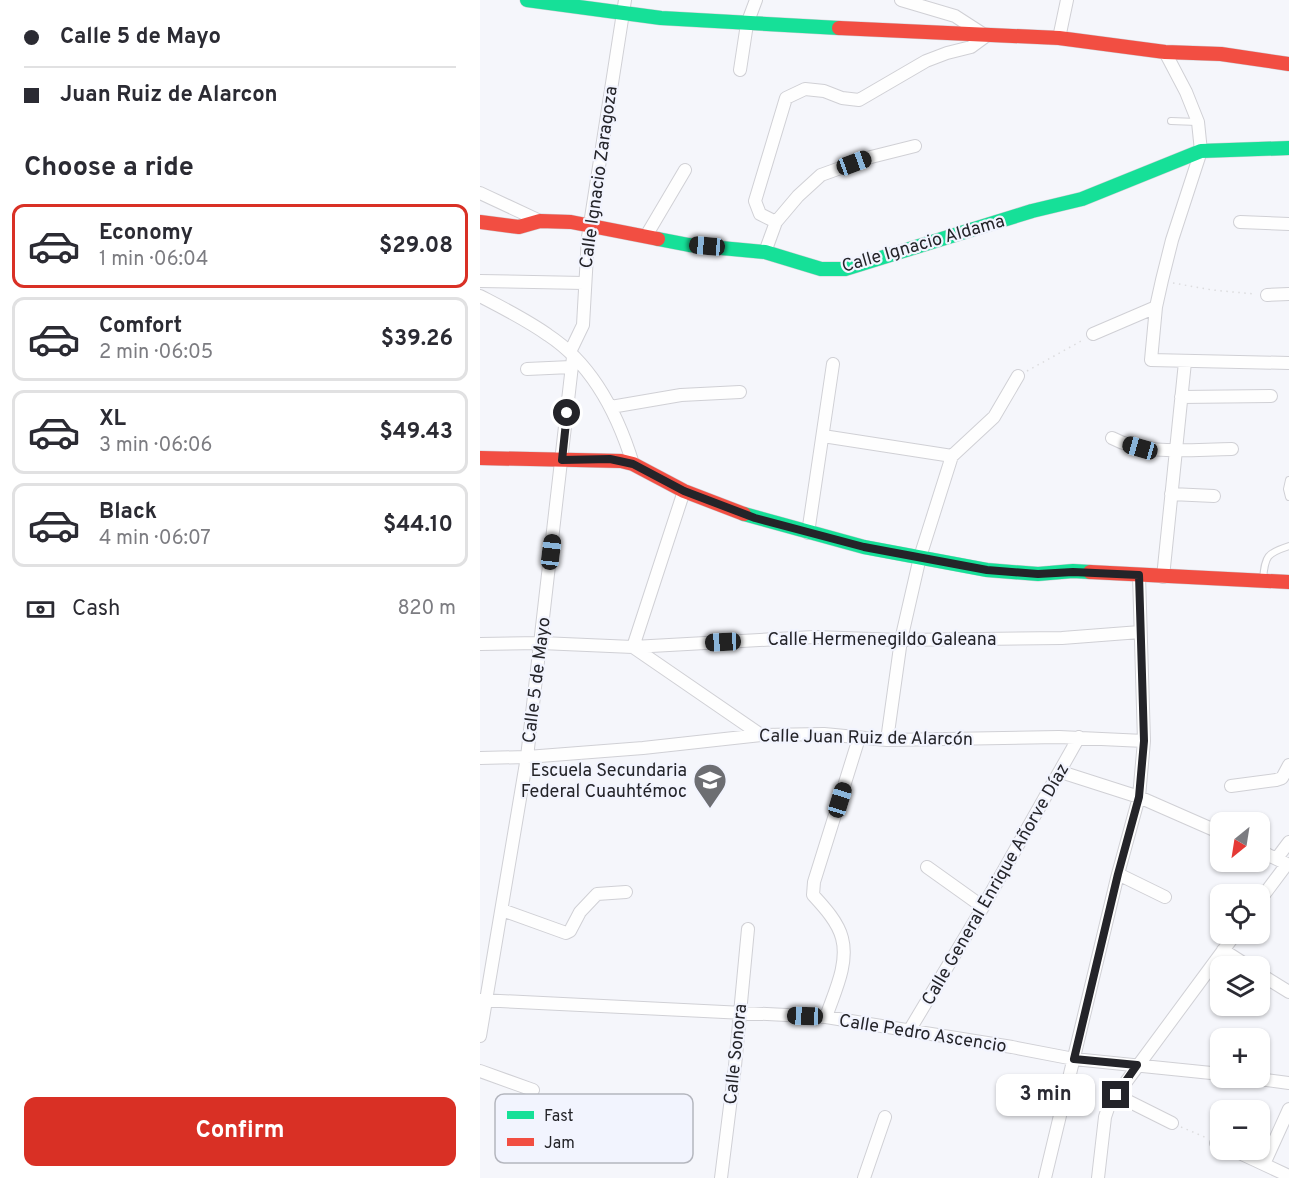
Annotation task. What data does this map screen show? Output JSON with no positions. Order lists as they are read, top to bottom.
{
  "streets": {
    "street": [
      "Calle Ignacio Zaragoza",
      "Calle Ignacio Aldama",
      "Calle Hermenegildo Galeana",
      "Calle 5 de Mayo",
      "Calle Juan Ruiz de Alarcón",
      "Calle General Enrique Añorve Díaz",
      "Calle Pedro Ascencio",
      "Calle Sonora"
    ]
  },
  "crossings": [
    ["Calle Ignacio Zaragoza", "Calle Ignacio Aldama"],
    ["Calle Ignacio Zaragoza", "Calle 5 de Mayo"],
    ["Calle Hermenegildo Galeana", "Calle 5 de Mayo"],
    ["Calle 5 de Mayo", "Calle Juan Ruiz de Alarcón"],
    ["Calle 5 de Mayo", "Calle Pedro Ascencio"],
    ["Calle Juan Ruiz de Alarcón", "Calle General Enrique Añorve Díaz"],
    ["Calle General Enrique Añorve Díaz", "Calle Pedro Ascencio"],
    ["Calle Pedro Ascencio", "Calle Sonora"]
  ],
  "places": {
    "school or university": ["Escuela Secundaria Federal Cuauhtémoc"]
  },
  "legend": ["Fast", "Jam"],
  "north": "bottom left",
  "page": {
    "banner": ["Calle 5 de Mayo", "Juan Ruiz de Alarcon"],
    "heading": "Choose a ride",
    "list": [
      {
        "name": "Economy",
        "note": "1 min · 06:04",
        "value": "$29.08"
      },
      {
        "name": "Comfort",
        "note": "2 min · 06:05",
        "value": "$39.26"
      },
      {
        "name": "XL",
        "note": "3 min · 06:06",
        "value": "$49.43"
      },
      {
        "name": "Black",
        "note": "4 min · 06:07",
        "value": "$44.10"
      }
    ],
    "pay": ["Cash", "820 m"],
    "map_buttons": ["+", "−"],
    "bubble": "3 min",
    "buttons": "Confirm"
  }
}
